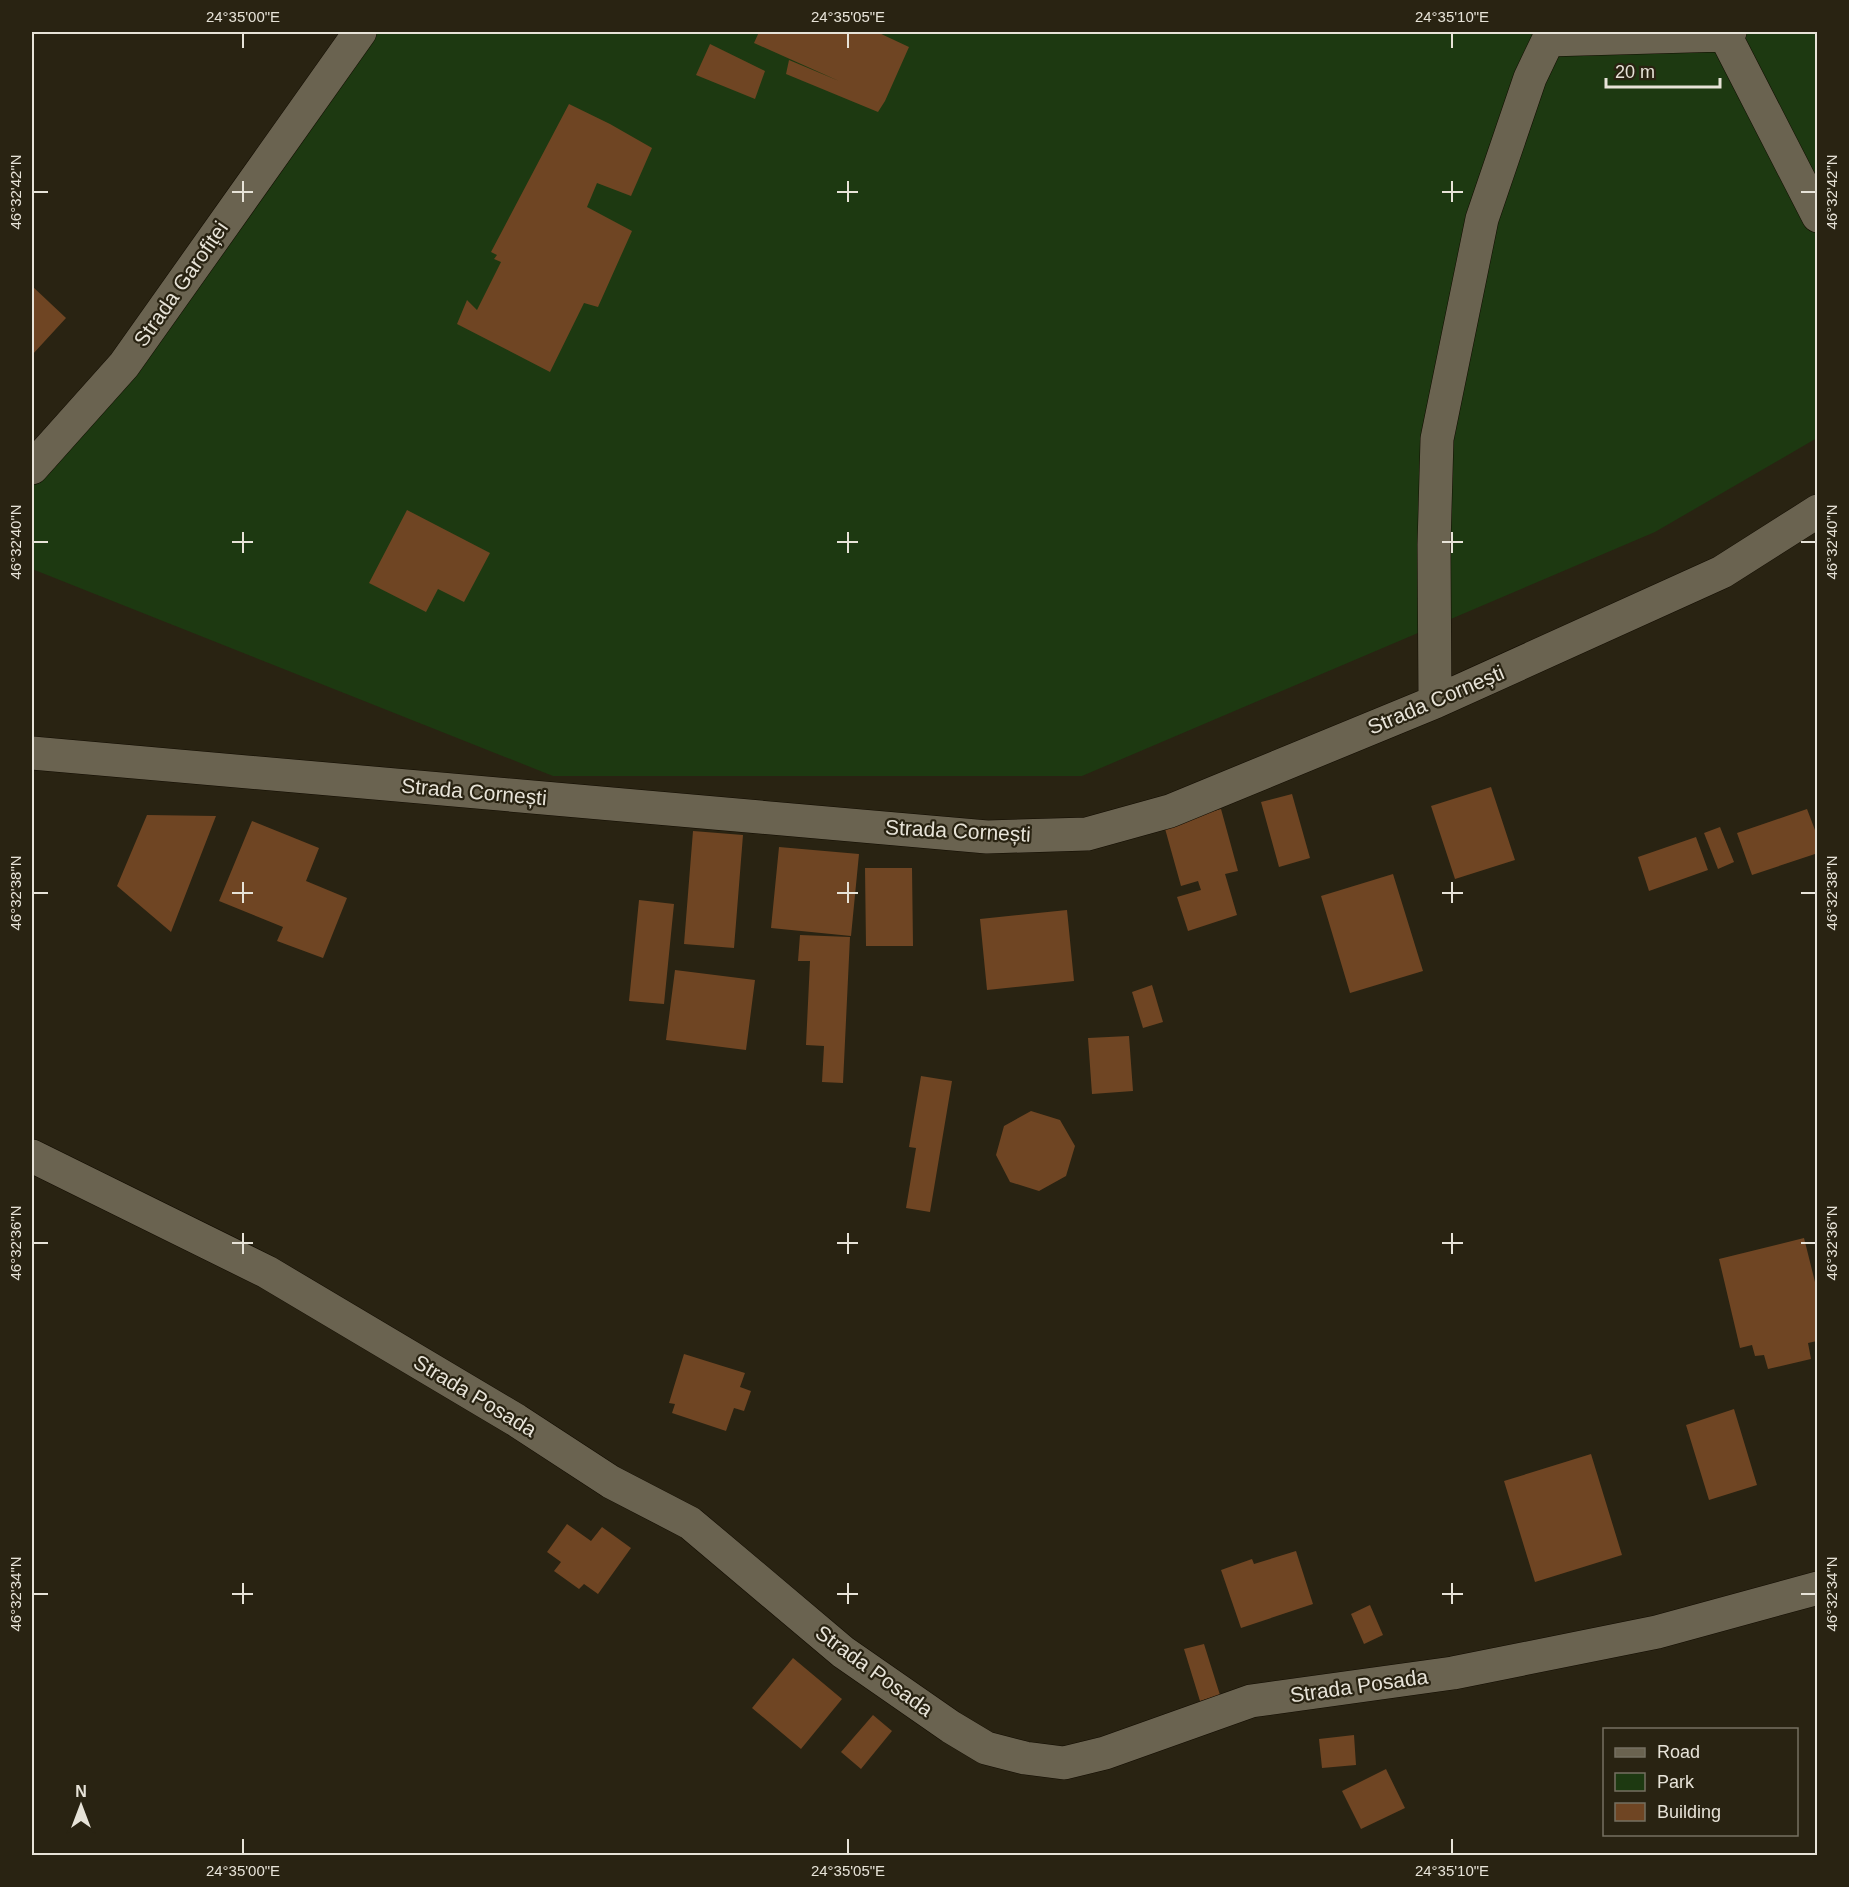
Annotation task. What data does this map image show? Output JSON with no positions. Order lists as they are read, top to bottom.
{
  "streets": {
    "street": ["Strada Garofiței", "Strada Cornești", "Strada Posada"]
  },
  "legend": ["Road", "Park", "Building"],
  "scale_bar": "20 m",
  "north": "top",
  "coordinates": [
    "24°35'00\"E",
    "24°35'05\"E",
    "24°35'10\"E",
    "46°32'42\"N",
    "46°32'40\"N",
    "46°32'38\"N",
    "46°32'36\"N",
    "46°32'34\"N"
  ]
}
